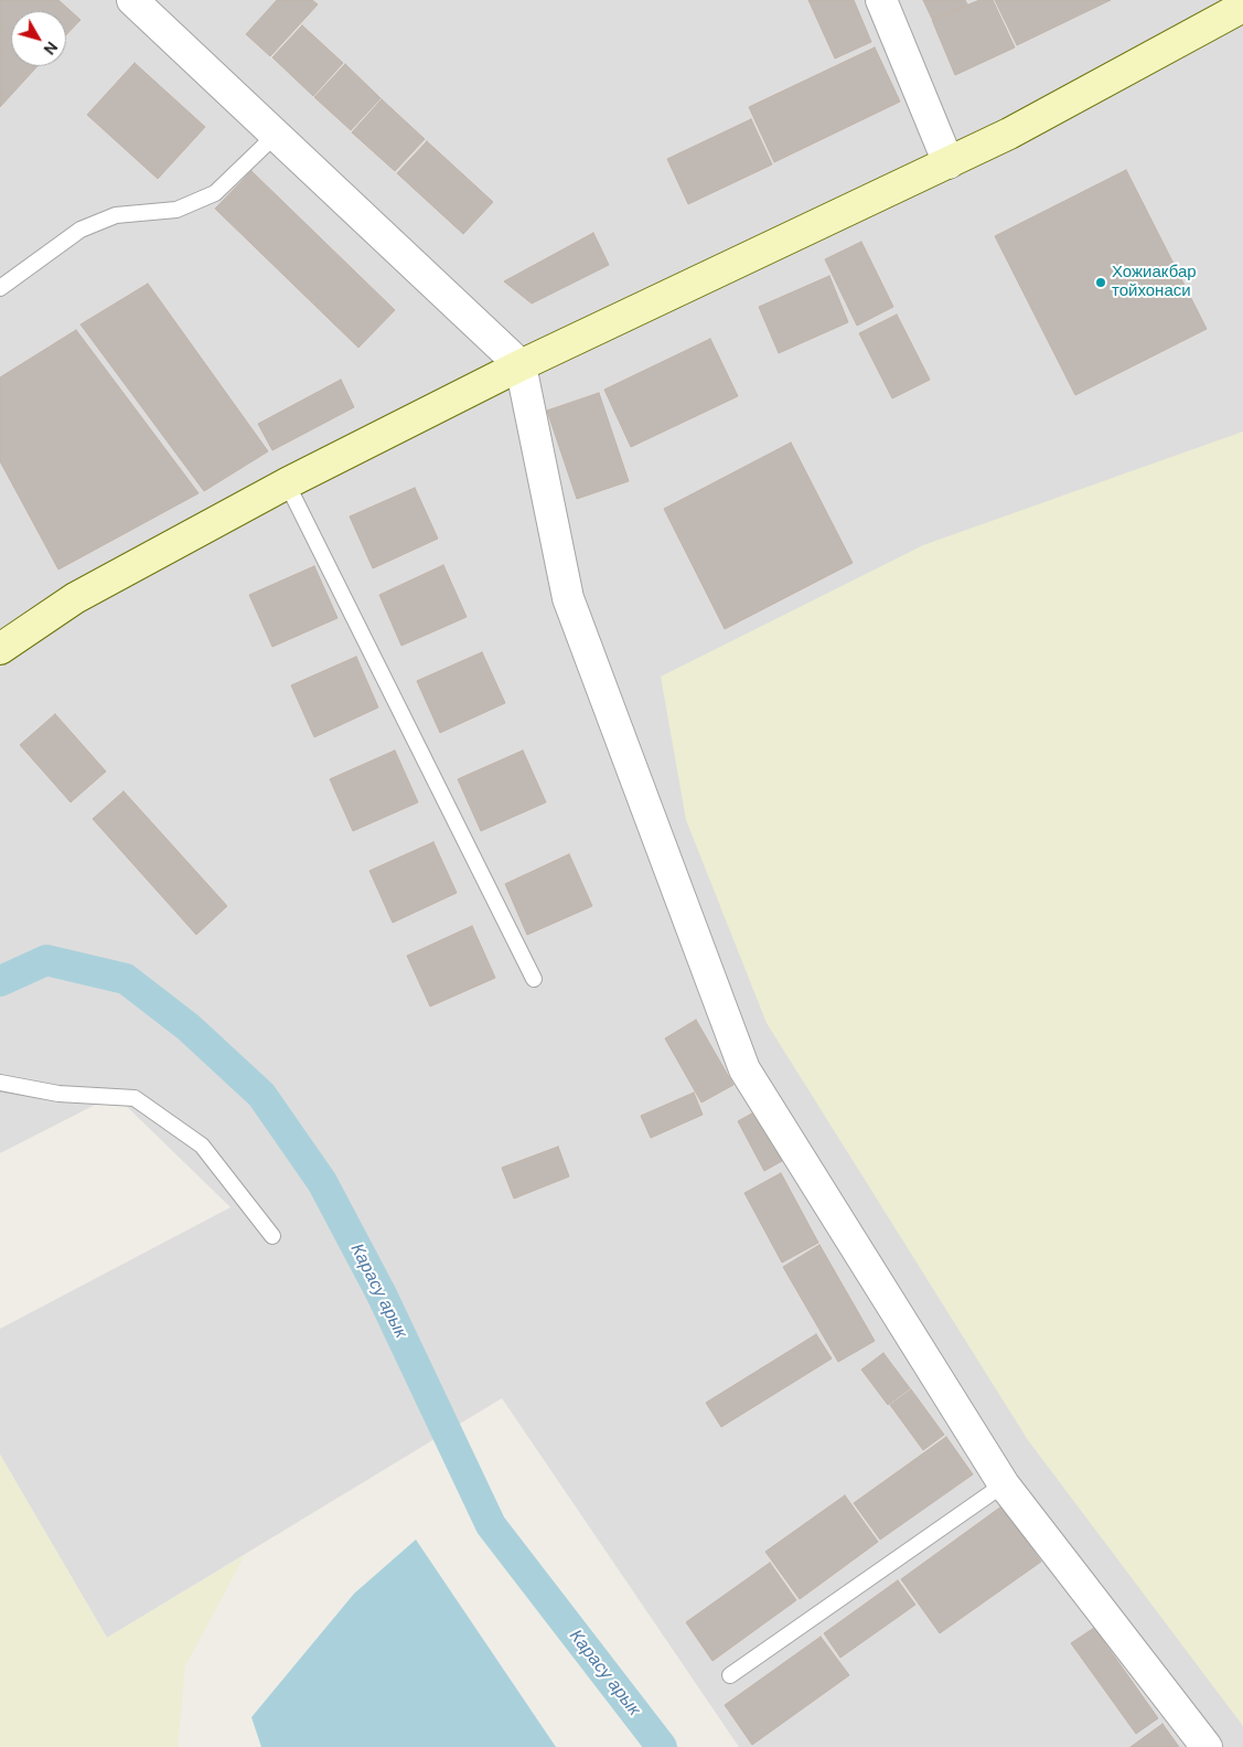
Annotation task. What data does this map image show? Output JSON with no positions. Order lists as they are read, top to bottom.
{
  "water": ["Карасу арык"],
  "places": ["Хожиакбар тойхонаси"],
  "north": "bottom right"
}
